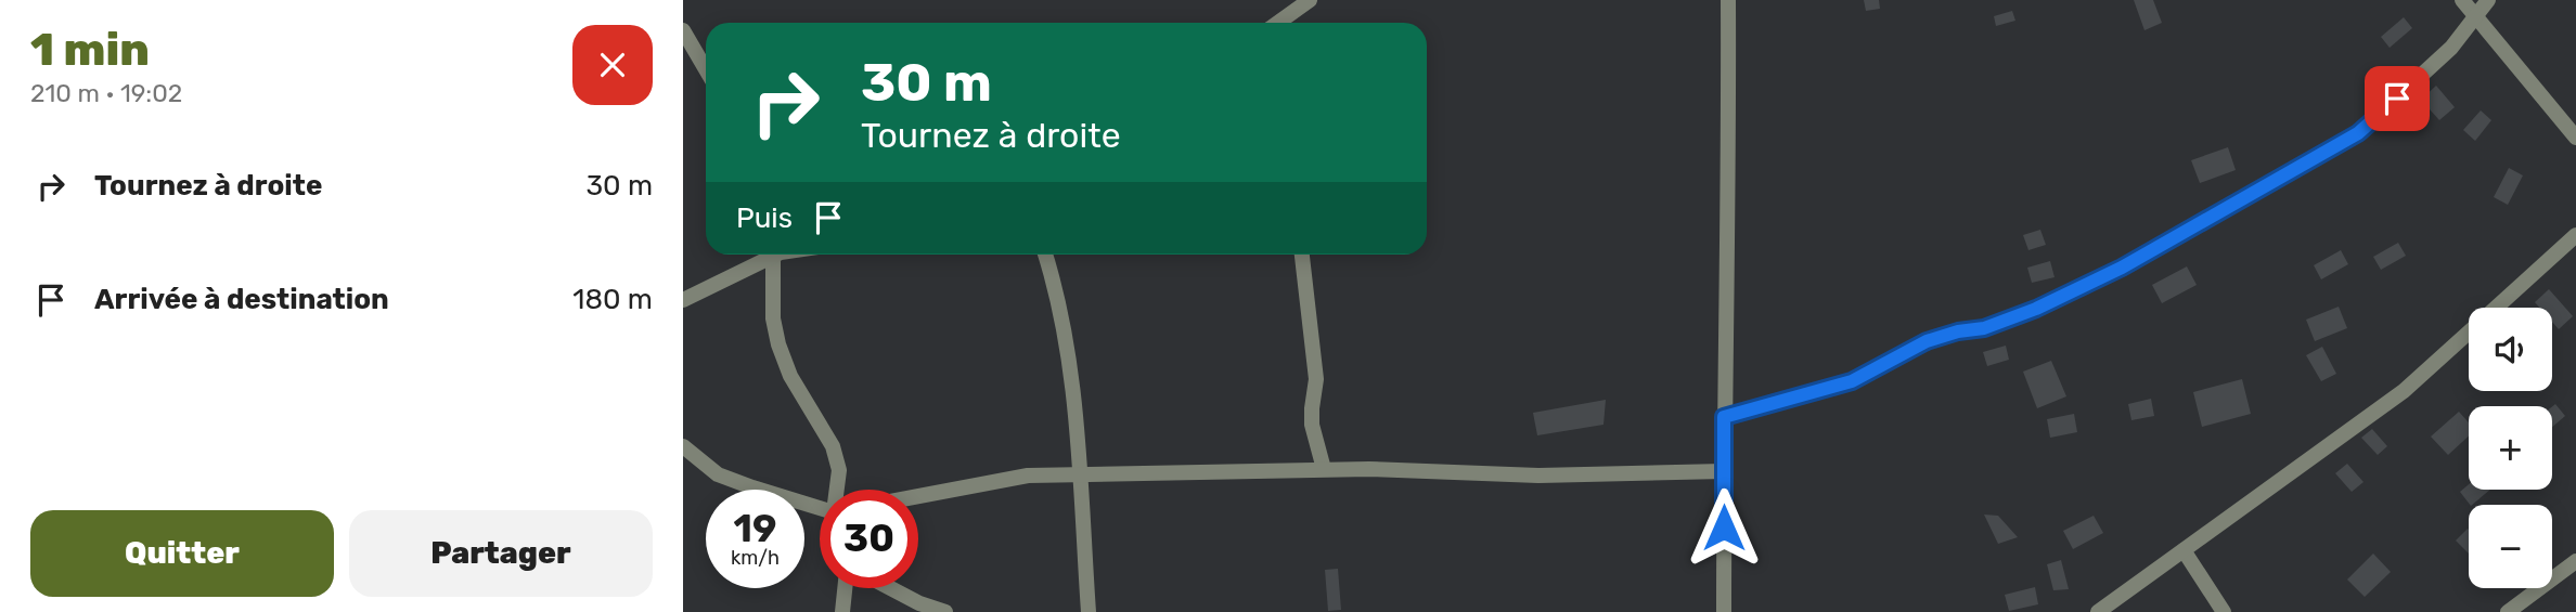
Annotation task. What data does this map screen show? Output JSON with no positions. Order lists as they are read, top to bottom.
{
  "page": {
    "heading": ["1 min", "210 m · 19:02"],
    "turn": ["30 m", "Tournez à droite"],
    "list": [
      {
        "name": "Tournez à droite",
        "value": "30 m"
      },
      {
        "name": "Arrivée à destination",
        "value": "180 m"
      }
    ],
    "then": "Puis",
    "map_buttons": ["+", "−"],
    "speed": "19 km/h",
    "limit": "30",
    "buttons": ["Quitter", "Partager"]
  }
}
